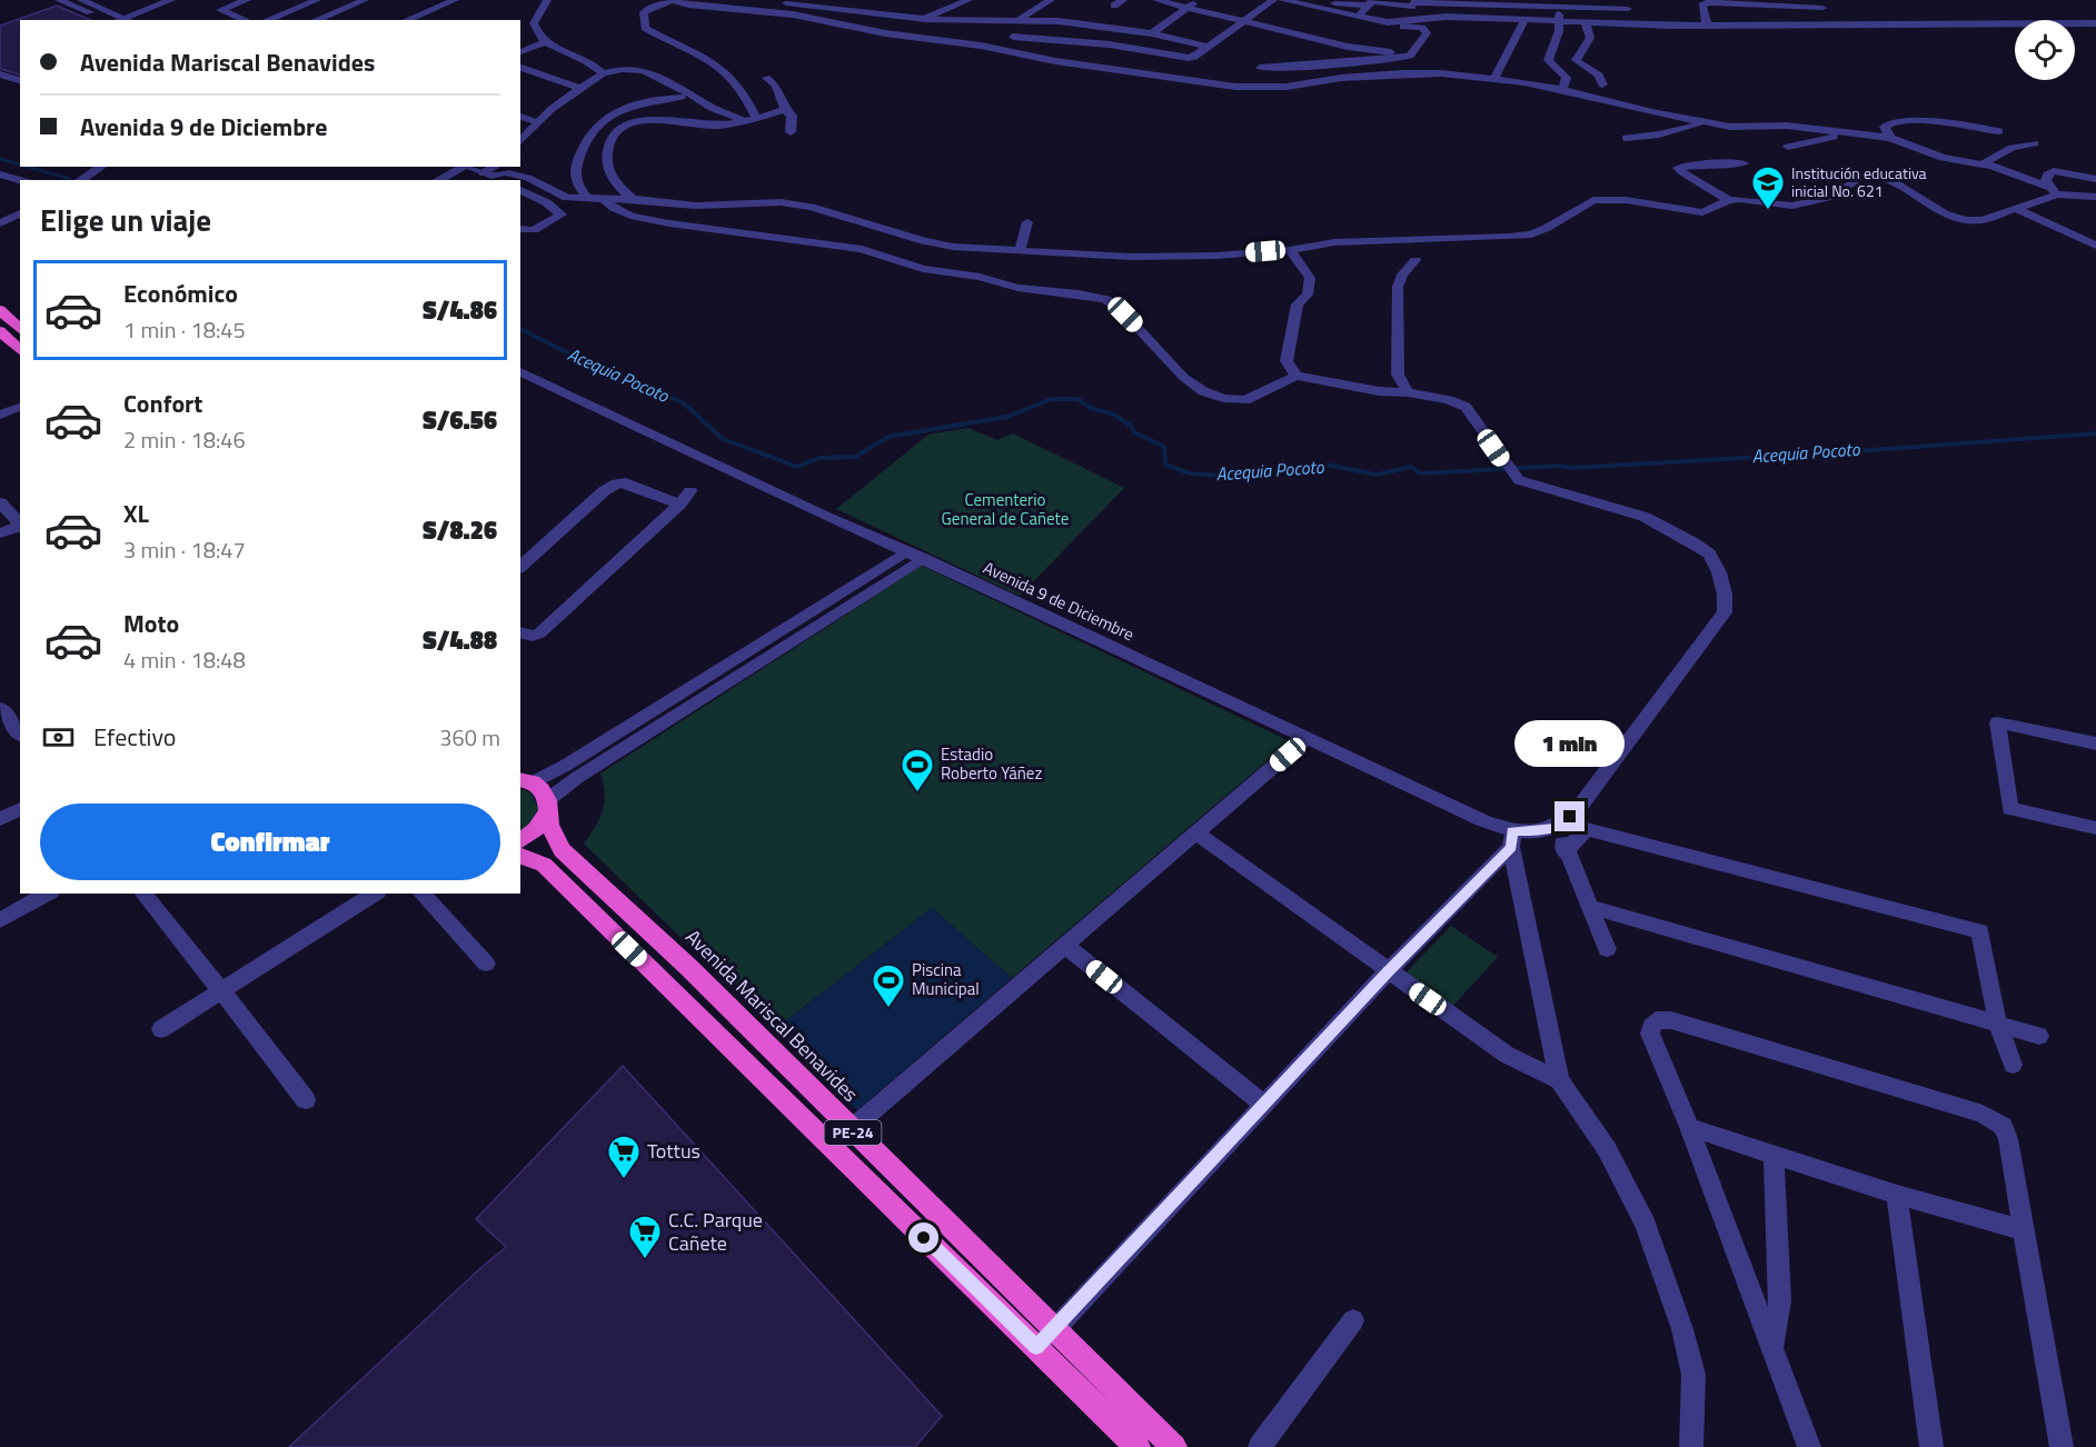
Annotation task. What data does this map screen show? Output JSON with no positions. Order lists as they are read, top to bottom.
{
  "streets": {
    "highway": ["Avenida Mariscal Benavides", "PE-24"],
    "street": ["Avenida 9 de Diciembre"]
  },
  "water": ["Acequia Pocoto"],
  "parks": ["Cementerio General de Cañete"],
  "places": {
    "school or university": ["Institución educativa inicial No. 621"],
    "sports": ["Estadio Roberto Yáñez", "Piscina Municipal"],
    "supermarket": ["Tottus", "C.C. Parque Cañete"]
  },
  "page": {
    "banner": ["Avenida Mariscal Benavides", "Avenida 9 de Diciembre"],
    "heading": "Elige un viaje",
    "list": [
      {
        "name": "Económico",
        "note": "1 min · 18:45",
        "value": "S/4.86"
      },
      {
        "name": "Confort",
        "note": "2 min · 18:46",
        "value": "S/6.56"
      },
      {
        "name": "XL",
        "note": "3 min · 18:47",
        "value": "S/8.26"
      },
      {
        "name": "Moto",
        "note": "4 min · 18:48",
        "value": "S/4.88"
      }
    ],
    "pay": ["Efectivo", "360 m"],
    "bubble": "1 min",
    "buttons": "Confirmar"
  }
}
